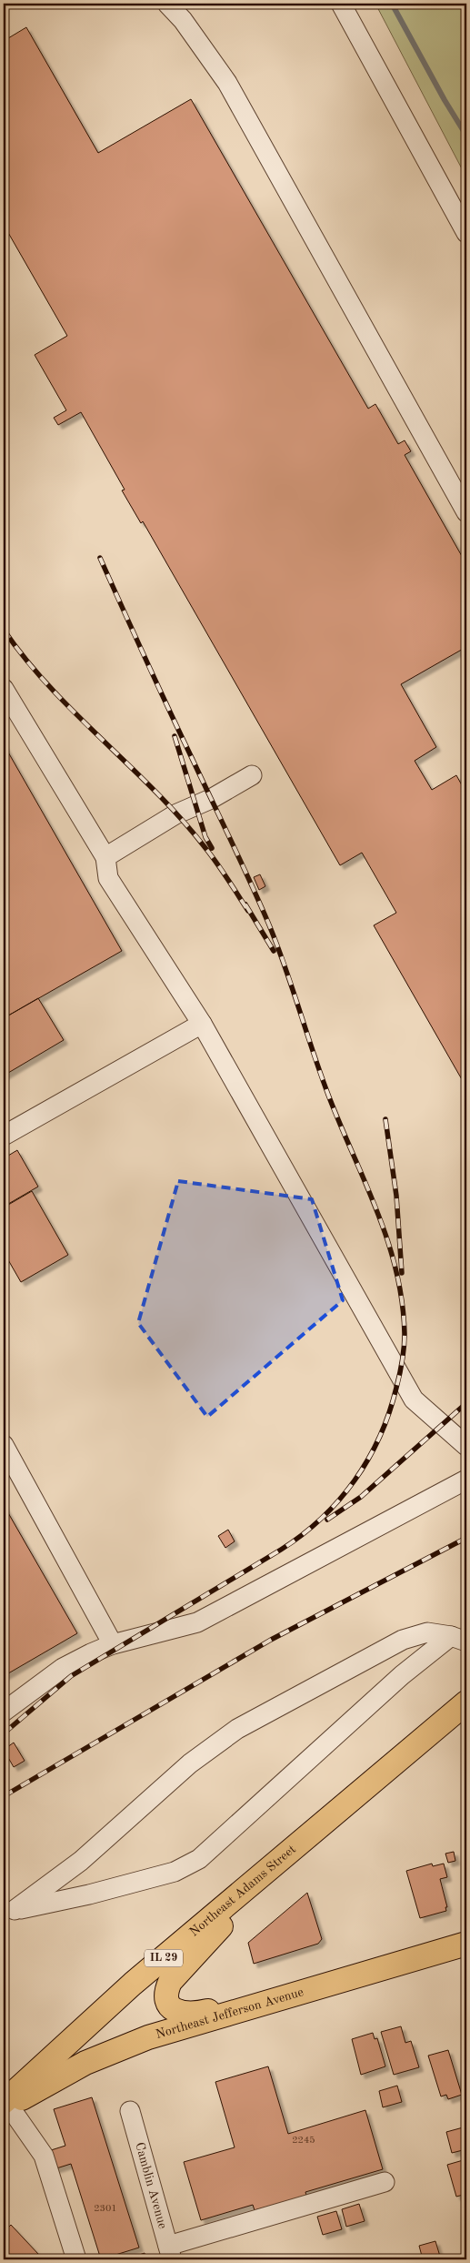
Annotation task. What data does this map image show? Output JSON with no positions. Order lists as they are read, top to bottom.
{
  "streets": {
    "main road": ["Northeast Adams Street", "IL 29", "Northeast Jefferson Avenue"],
    "street": ["Camblin Avenue"]
  },
  "crossings": [
    ["Northeast Adams Street", "Northeast Jefferson Avenue"]
  ],
  "house_numbers": ["2245", "2301"]
}
